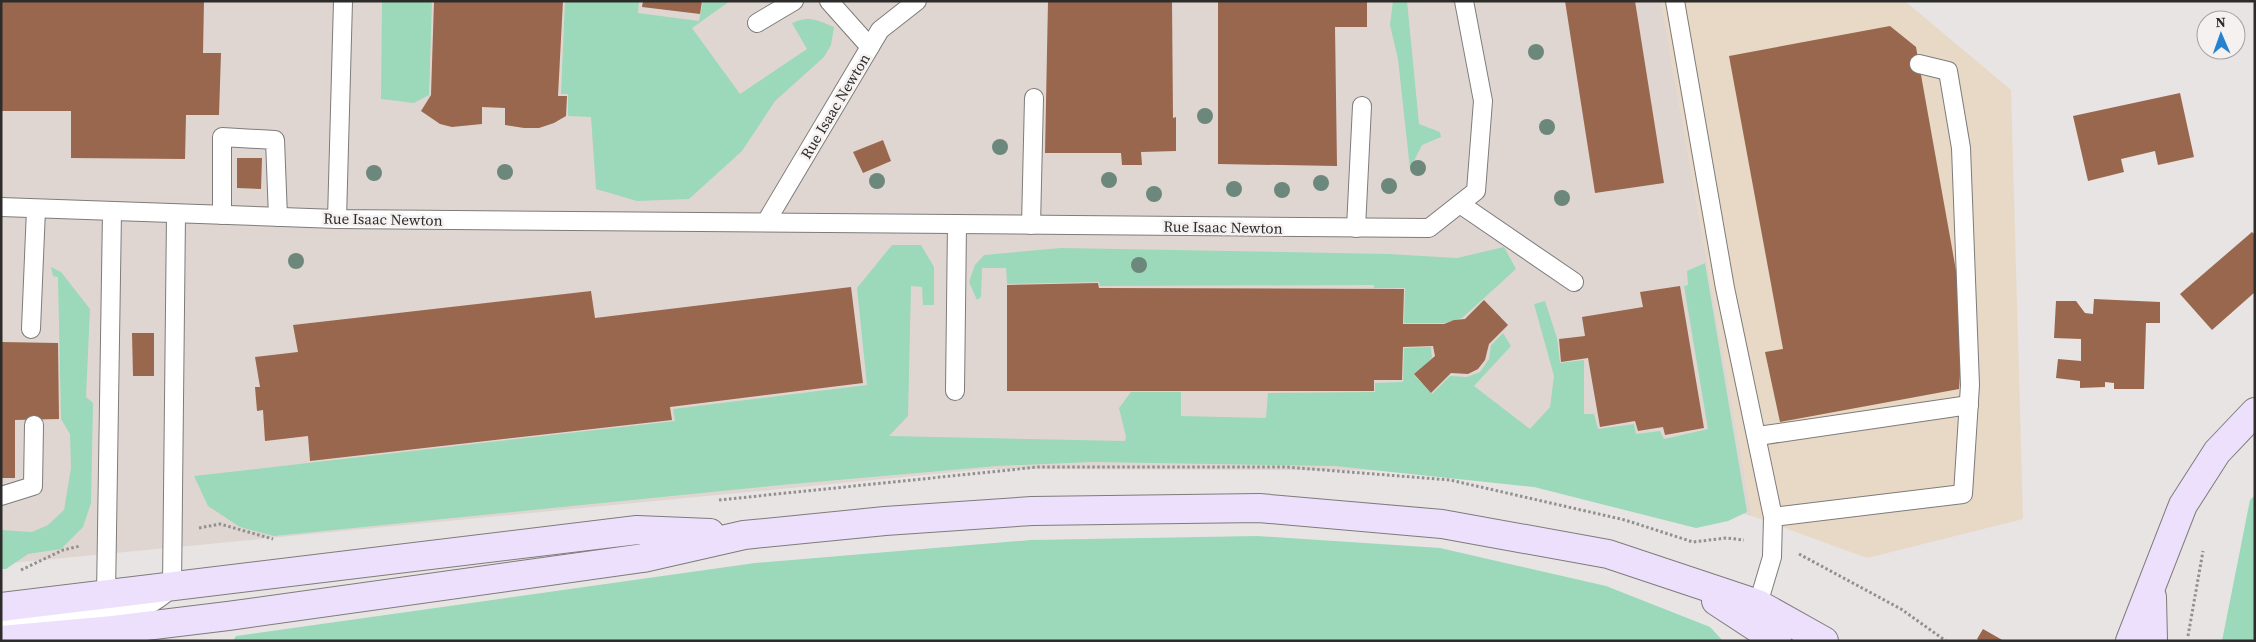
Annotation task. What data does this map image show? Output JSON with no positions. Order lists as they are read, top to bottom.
{
  "streets": {
    "lane": ["Rue Isaac Newton"]
  },
  "north": "top"
}
